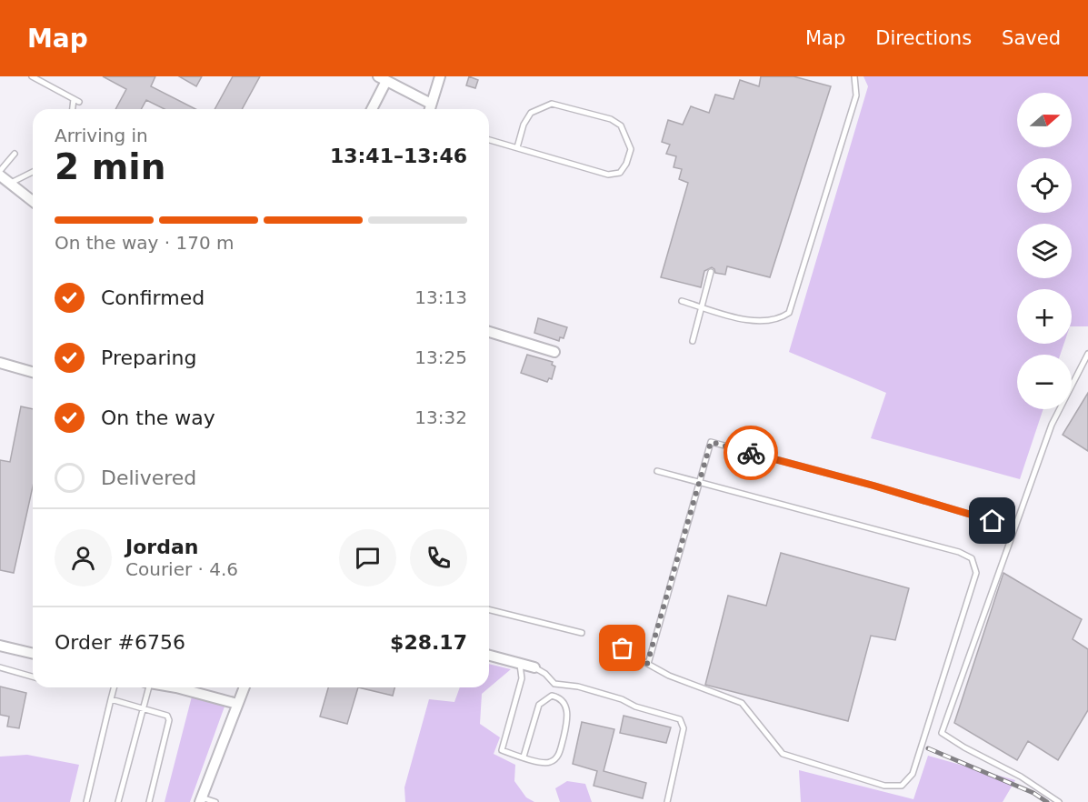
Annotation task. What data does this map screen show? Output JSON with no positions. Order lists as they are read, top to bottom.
{
  "north": "right",
  "page": {
    "header": "Map",
    "nav": ["Map", "Directions", "Saved"],
    "map_buttons": ["+", "−"],
    "heading": ["2 min", "Arriving in", "13:41–13:46"],
    "panel": [
      "Jordan",
      "Courier · 4.6",
      "Order #6756",
      "$28.17"
    ],
    "bar": "On the way · 170 m",
    "list": [
      ["Confirmed", "13:13"],
      ["Preparing", "13:25"],
      ["On the way", "13:32"],
      "Delivered"
    ]
  }
}
